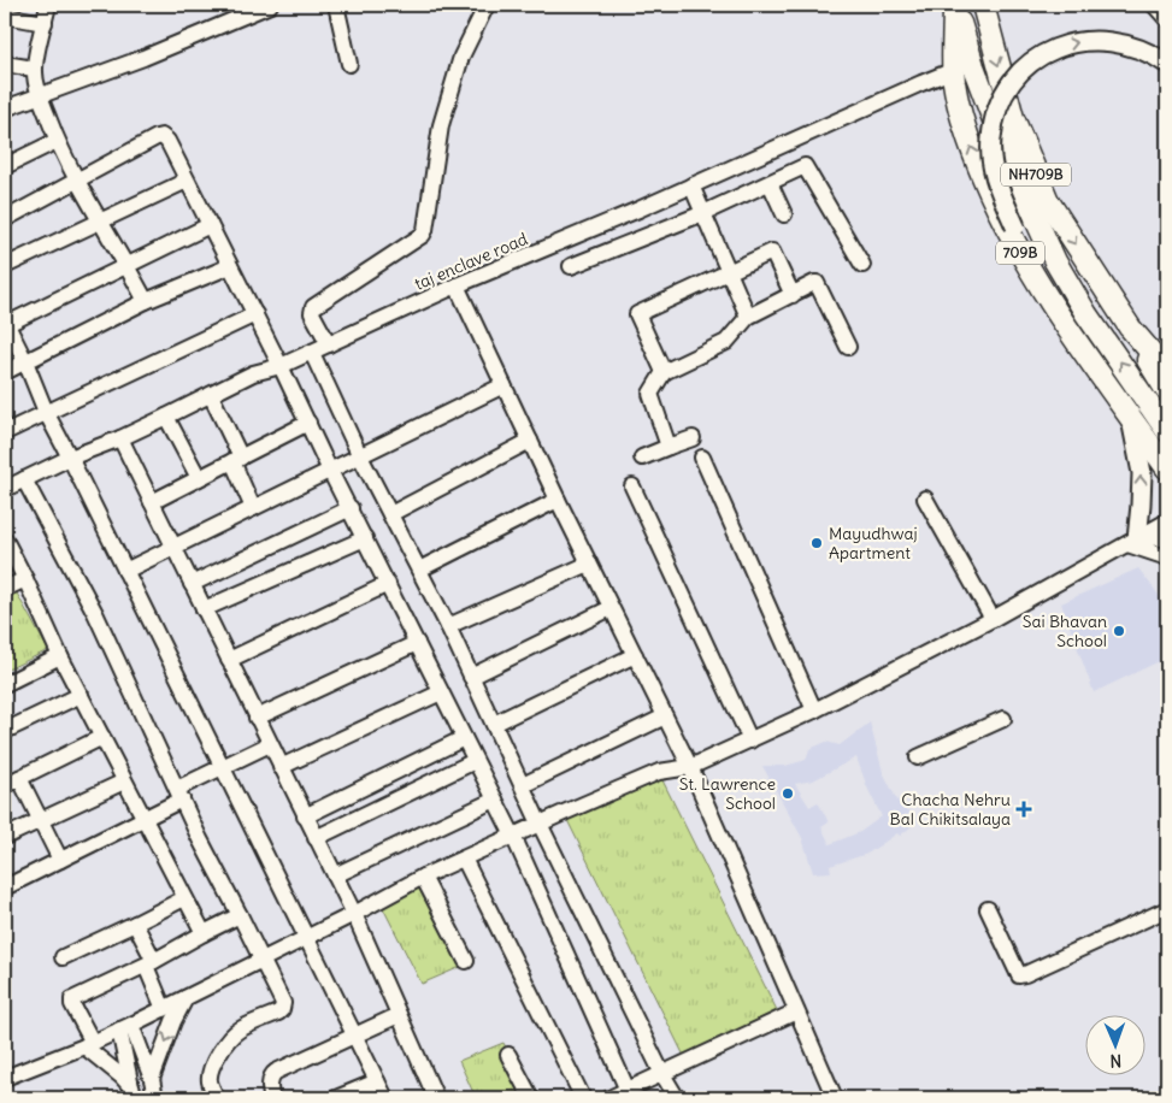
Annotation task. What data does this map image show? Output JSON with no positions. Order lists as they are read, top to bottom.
{
  "streets": {
    "highway": ["NH709B", "709B"],
    "street": ["taj enclave road"]
  },
  "crossings": [
    ["NH709B", "709B"],
    ["709B", "taj enclave road"]
  ],
  "places": {
    "other": ["Mayudhwaj Apartment", "Sai Bhavan School", "St. Lawrence School"],
    "health": ["Chacha Nehru Bal Chikitsalaya"]
  },
  "north": "bottom"
}
